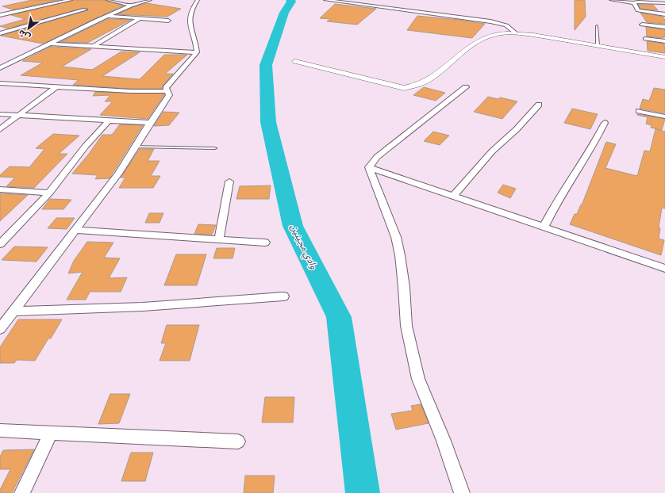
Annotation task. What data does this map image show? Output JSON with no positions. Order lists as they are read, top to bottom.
{
  "water": ["وادي مجينين"],
  "north": "bottom left"
}
